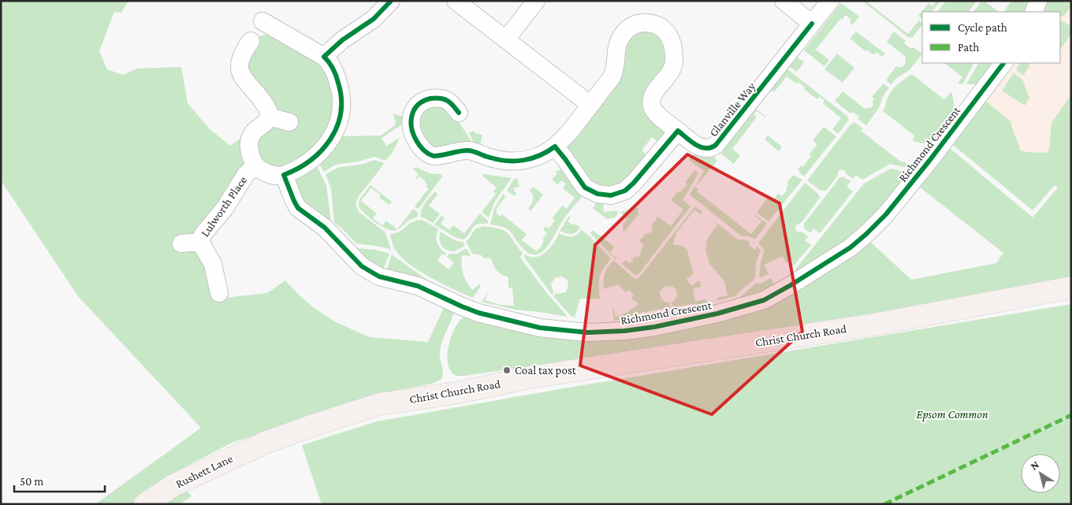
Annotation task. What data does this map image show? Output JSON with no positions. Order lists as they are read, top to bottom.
{
  "streets": {
    "main road": ["Christ Church Road", "Rushett Lane"],
    "street": ["Glanville Way", "Richmond Crescent", "Lulworth Place"]
  },
  "crossings": [
    ["Richmond Crescent", "Lulworth Place"],
    ["Christ Church Road", "Rushett Lane"]
  ],
  "parks": ["Epsom Common"],
  "places": ["Coal tax post"],
  "legend": ["Cycle path", "Path"],
  "scale_bar": "50 m",
  "north": "top left"
}
